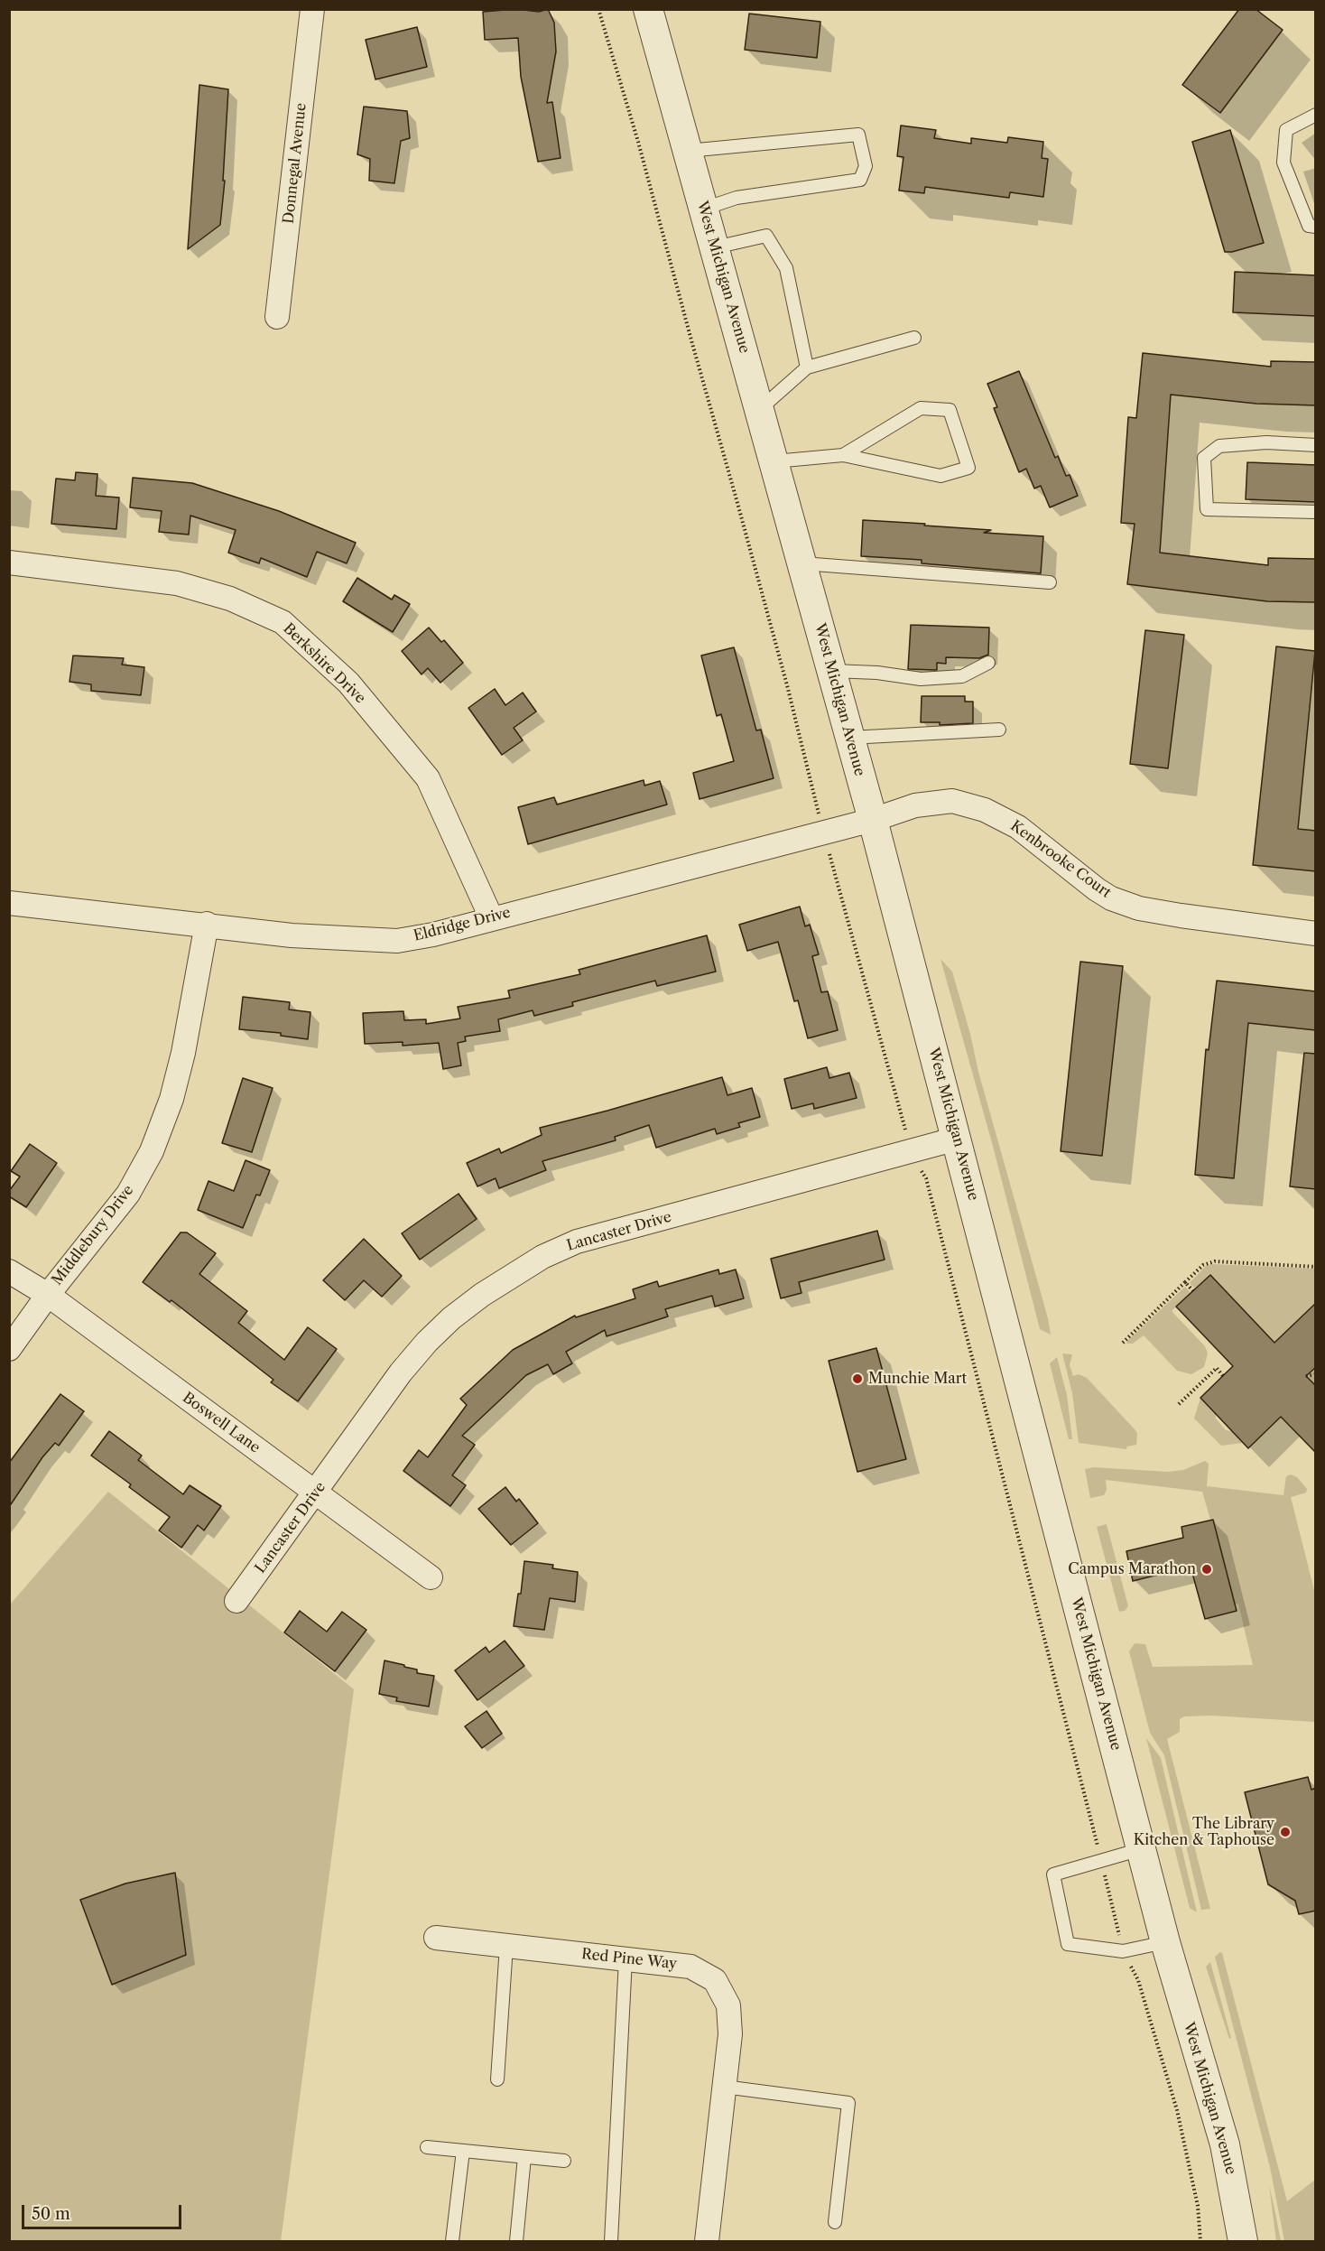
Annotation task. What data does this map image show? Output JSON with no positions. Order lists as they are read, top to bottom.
{
  "streets": {
    "street": [
      "Donnegal Avenue",
      "West Michigan Avenue",
      "Berkshire Drive",
      "Kenbrooke Court",
      "Eldridge Drive",
      "Lancaster Drive",
      "Middlebury Drive",
      "Boswell Lane",
      "Red Pine Way"
    ]
  },
  "crossings": [
    ["West Michigan Avenue", "Kenbrooke Court"],
    ["West Michigan Avenue", "Eldridge Drive"],
    ["West Michigan Avenue", "Lancaster Drive"],
    ["Berkshire Drive", "Eldridge Drive"],
    ["Kenbrooke Court", "Eldridge Drive"],
    ["Eldridge Drive", "Middlebury Drive"],
    ["Lancaster Drive", "Boswell Lane"],
    ["Middlebury Drive", "Boswell Lane"]
  ],
  "places": ["Munchie Mart", "Campus Marathon", "The Library Kitchen & Taphouse"],
  "scale_bar": "50 m"
}
